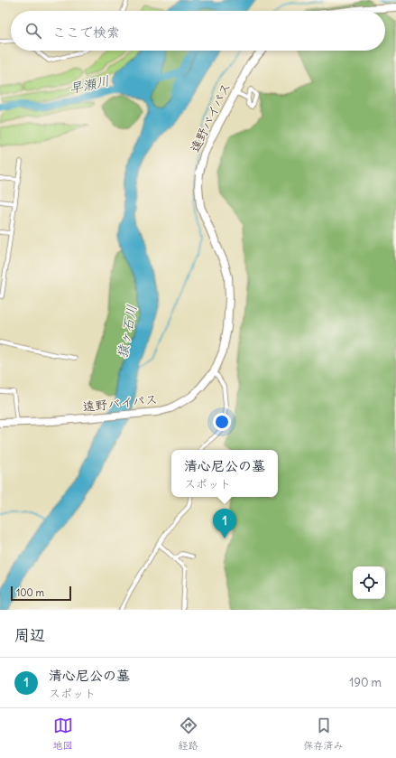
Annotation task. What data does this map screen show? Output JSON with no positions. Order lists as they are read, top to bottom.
{
  "streets": {
    "highway": ["遠野バイパス"]
  },
  "water": ["早瀬川", "猿ヶ石川"],
  "scale_bar": "100 m",
  "page": {
    "search": "ここで検索",
    "popup": ["清心尼公の墓", "スポット"],
    "pins": "1",
    "scale": "100 m",
    "heading": "周辺",
    "list": [
      {
        "mark": "1",
        "name": "清心尼公の墓",
        "note": "スポット",
        "value": "190 m"
      }
    ],
    "nav": ["地図", "経路", "保存済み"]
  }
}
